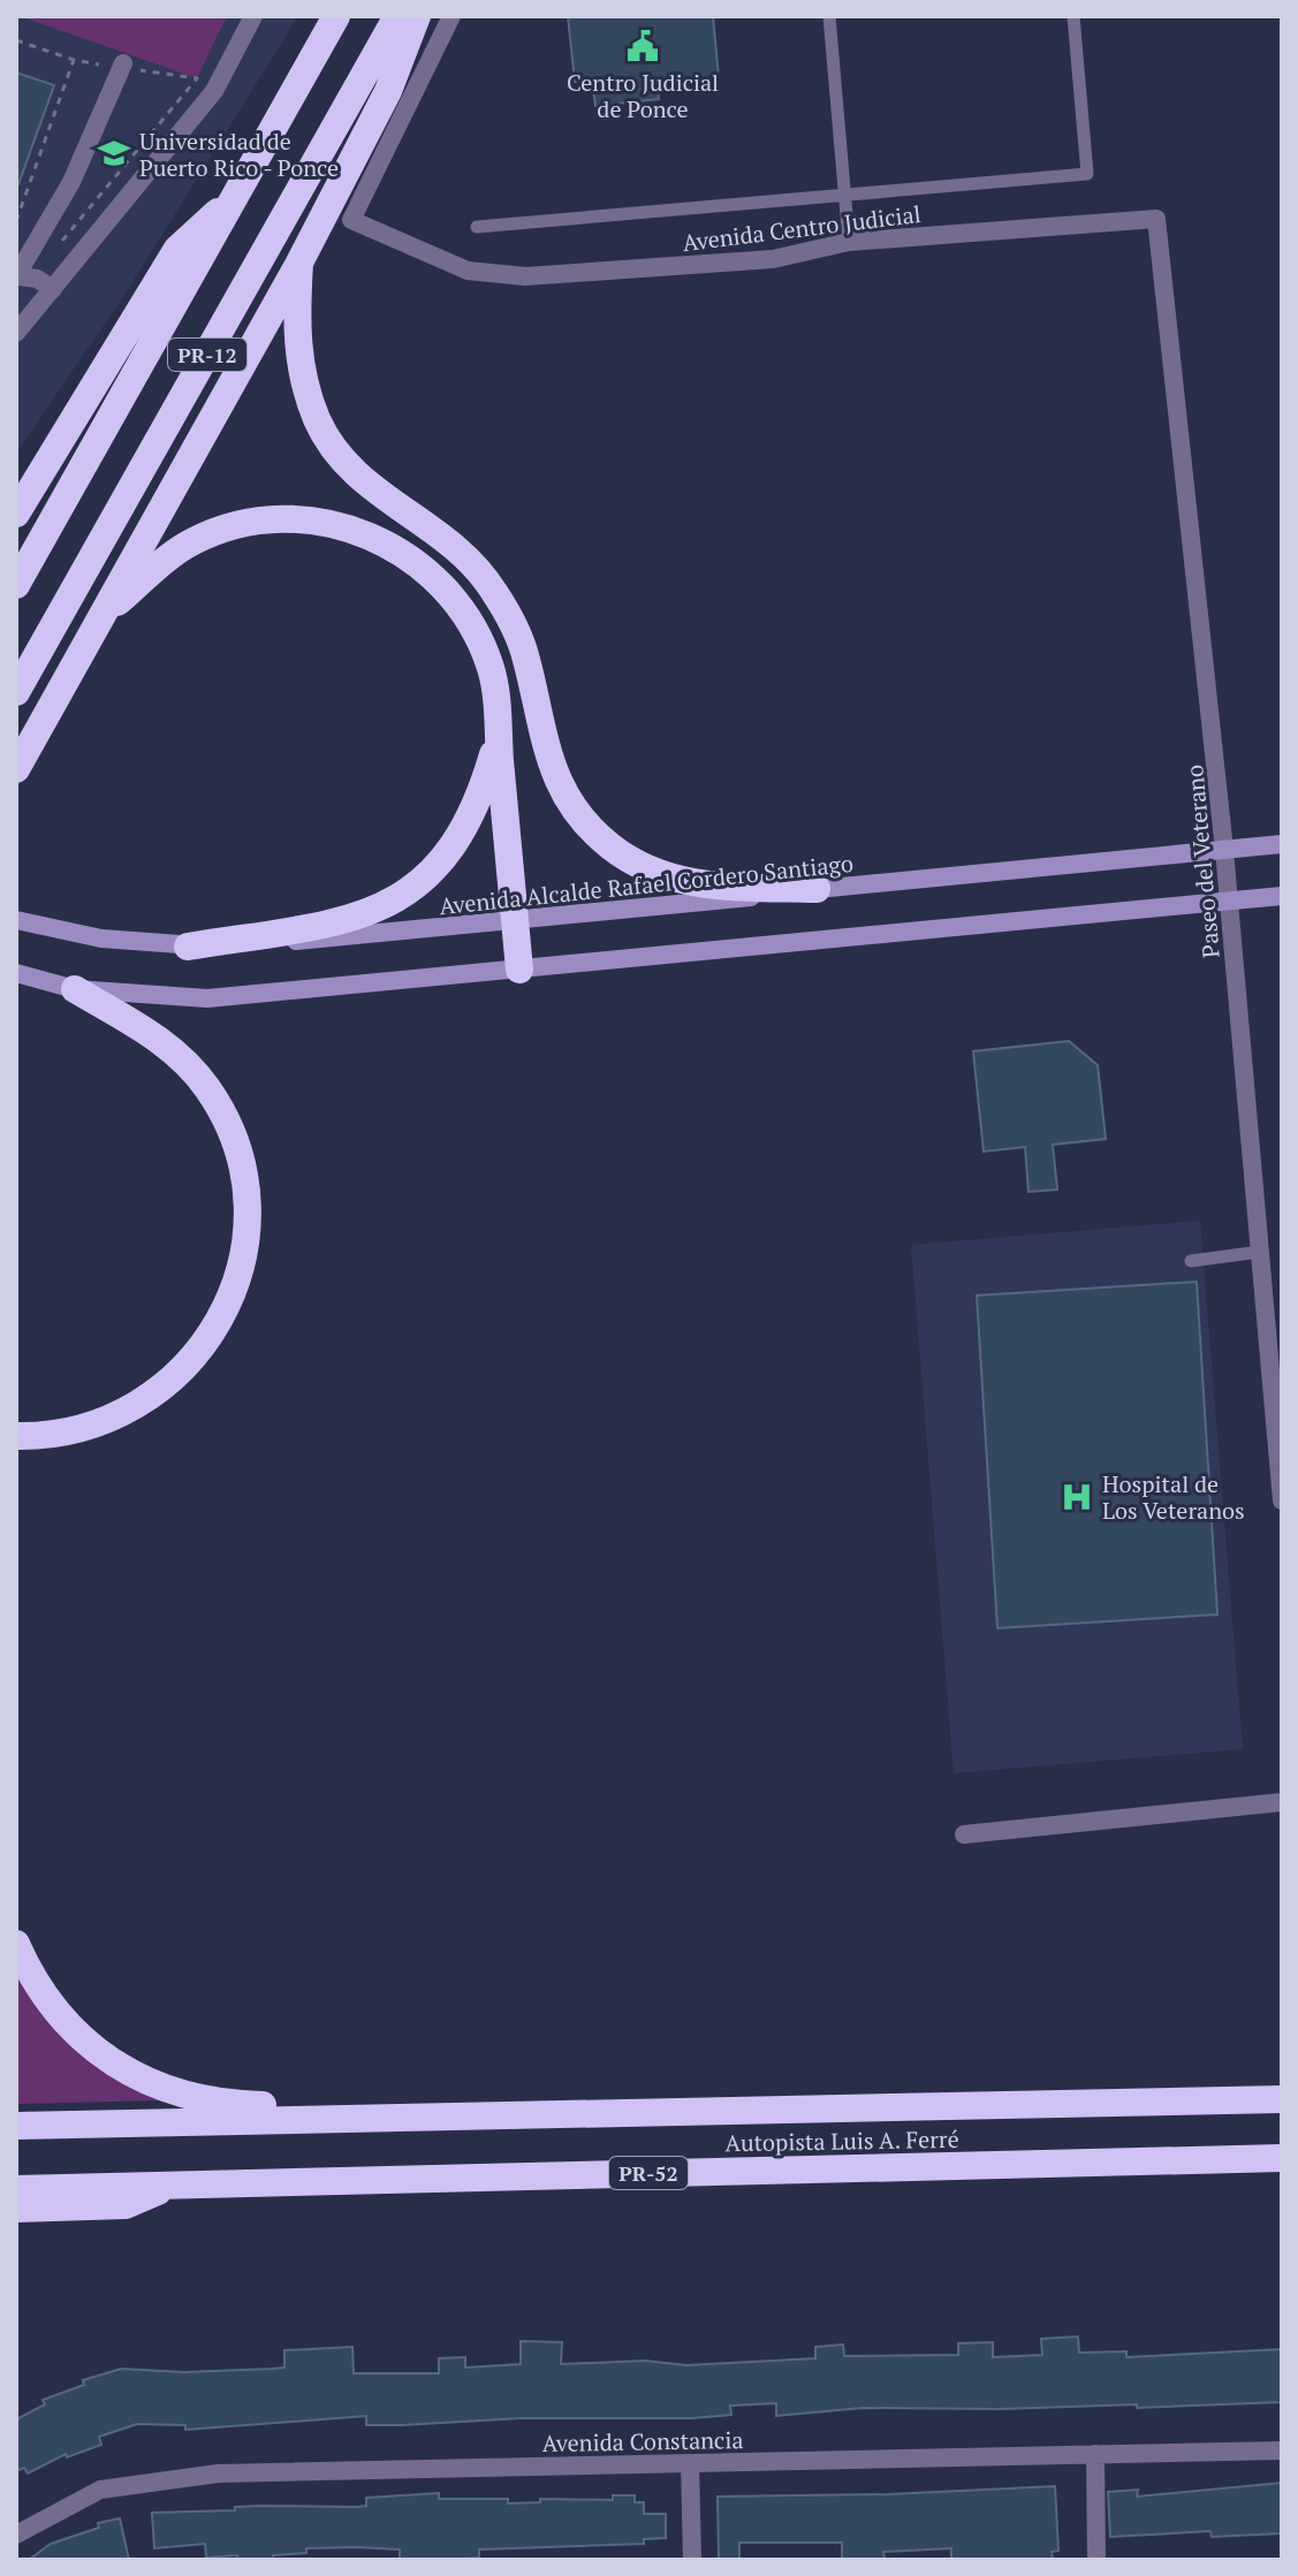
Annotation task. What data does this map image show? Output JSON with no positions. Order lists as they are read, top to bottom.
{
  "streets": {
    "highway": ["PR-12", "Autopista Luis A. Ferré", "PR-52"],
    "street": [
      "Avenida Centro Judicial",
      "Paseo del Veterano",
      "Avenida Alcalde Rafael Cordero Santiago",
      "Avenida Constancia"
    ]
  },
  "crossings": [
    ["Avenida Centro Judicial", "Paseo del Veterano"],
    ["Paseo del Veterano", "Avenida Alcalde Rafael Cordero Santiago"]
  ],
  "places": {
    "public building": ["Centro Judicial de Ponce"],
    "school or university": ["Universidad de Puerto Rico - Ponce"],
    "hospital": ["Hospital de Los Veteranos"]
  }
}
